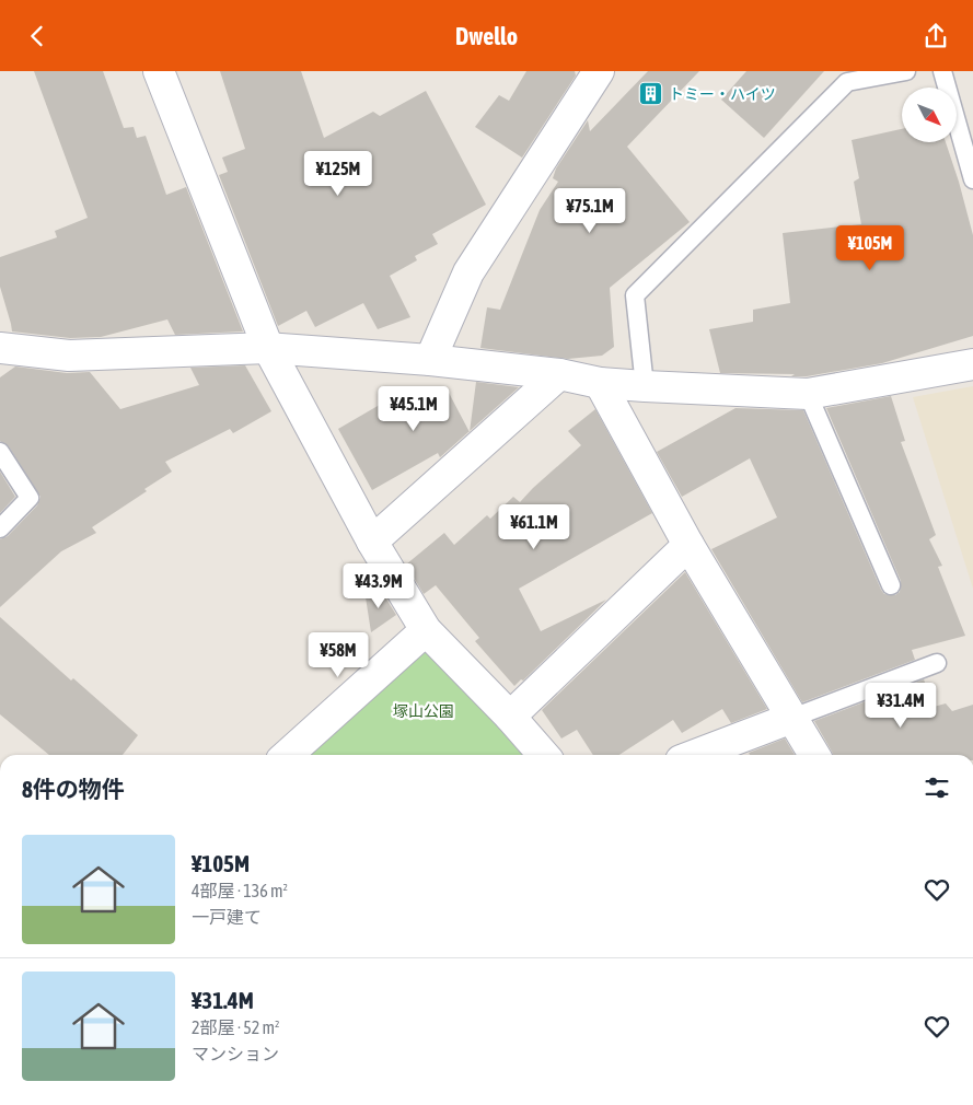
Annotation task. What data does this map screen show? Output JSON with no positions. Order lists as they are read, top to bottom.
{
  "parks": ["塚山公園"],
  "places": {
    "building": ["トミー・ハイツ"]
  },
  "north": "bottom right",
  "page": {
    "header": "Dwello",
    "price": [
      "¥125M",
      "¥75.1M",
      "¥105M",
      "¥45.1M",
      "¥61.1M",
      "¥43.9M",
      "¥58M",
      "¥31.4M"
    ],
    "heading": "8件の物件",
    "list": [
      {
        "name": "¥105M",
        "note": "4部屋 · 136 m² · 一戸建て"
      },
      {
        "name": "¥31.4M",
        "note": "2部屋 · 52 m² · マンション"
      }
    ]
  }
}
